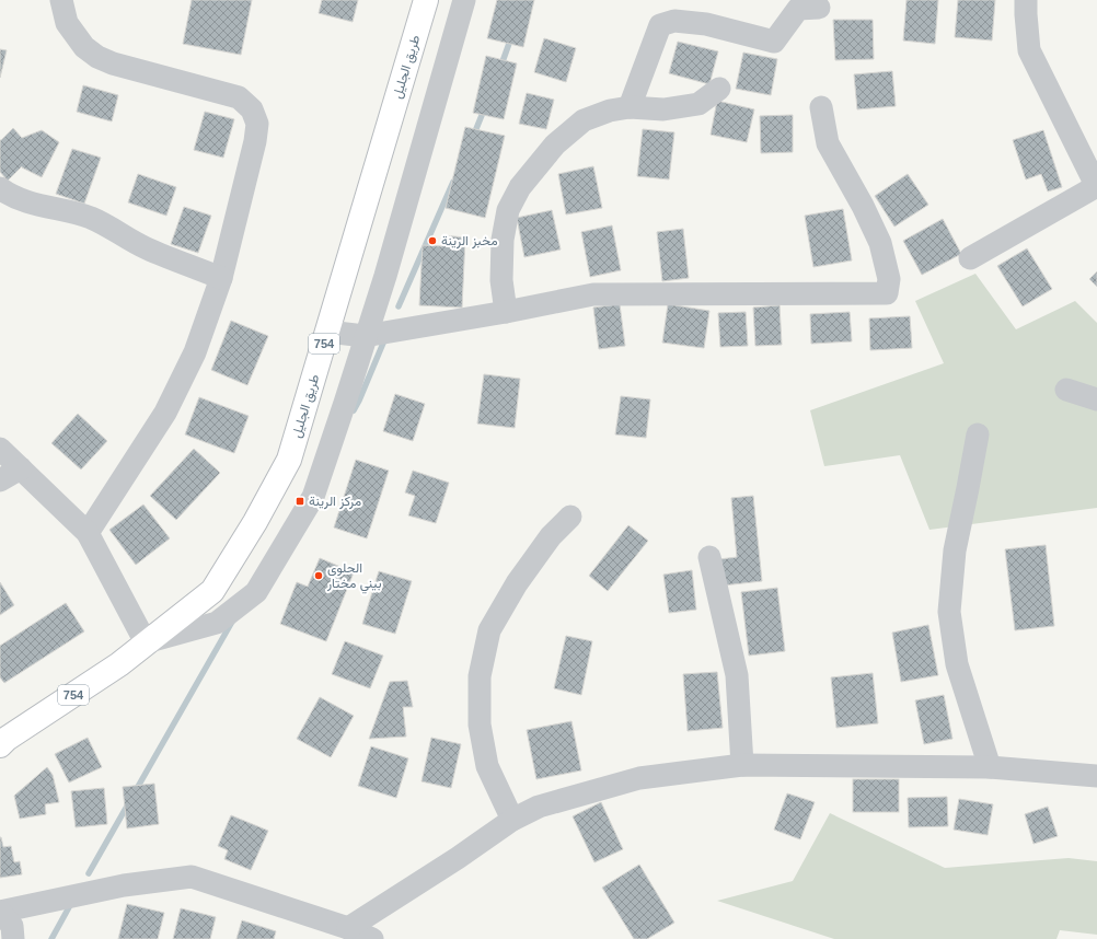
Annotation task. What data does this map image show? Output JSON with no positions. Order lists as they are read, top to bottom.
{
  "streets": {
    "main road": ["طريق الجليل", "754"]
  },
  "places": {
    "other": ["مخبز الرينة", "الحلوى بيني مختار"],
    "transit": ["مركز الرينة"]
  }
}
